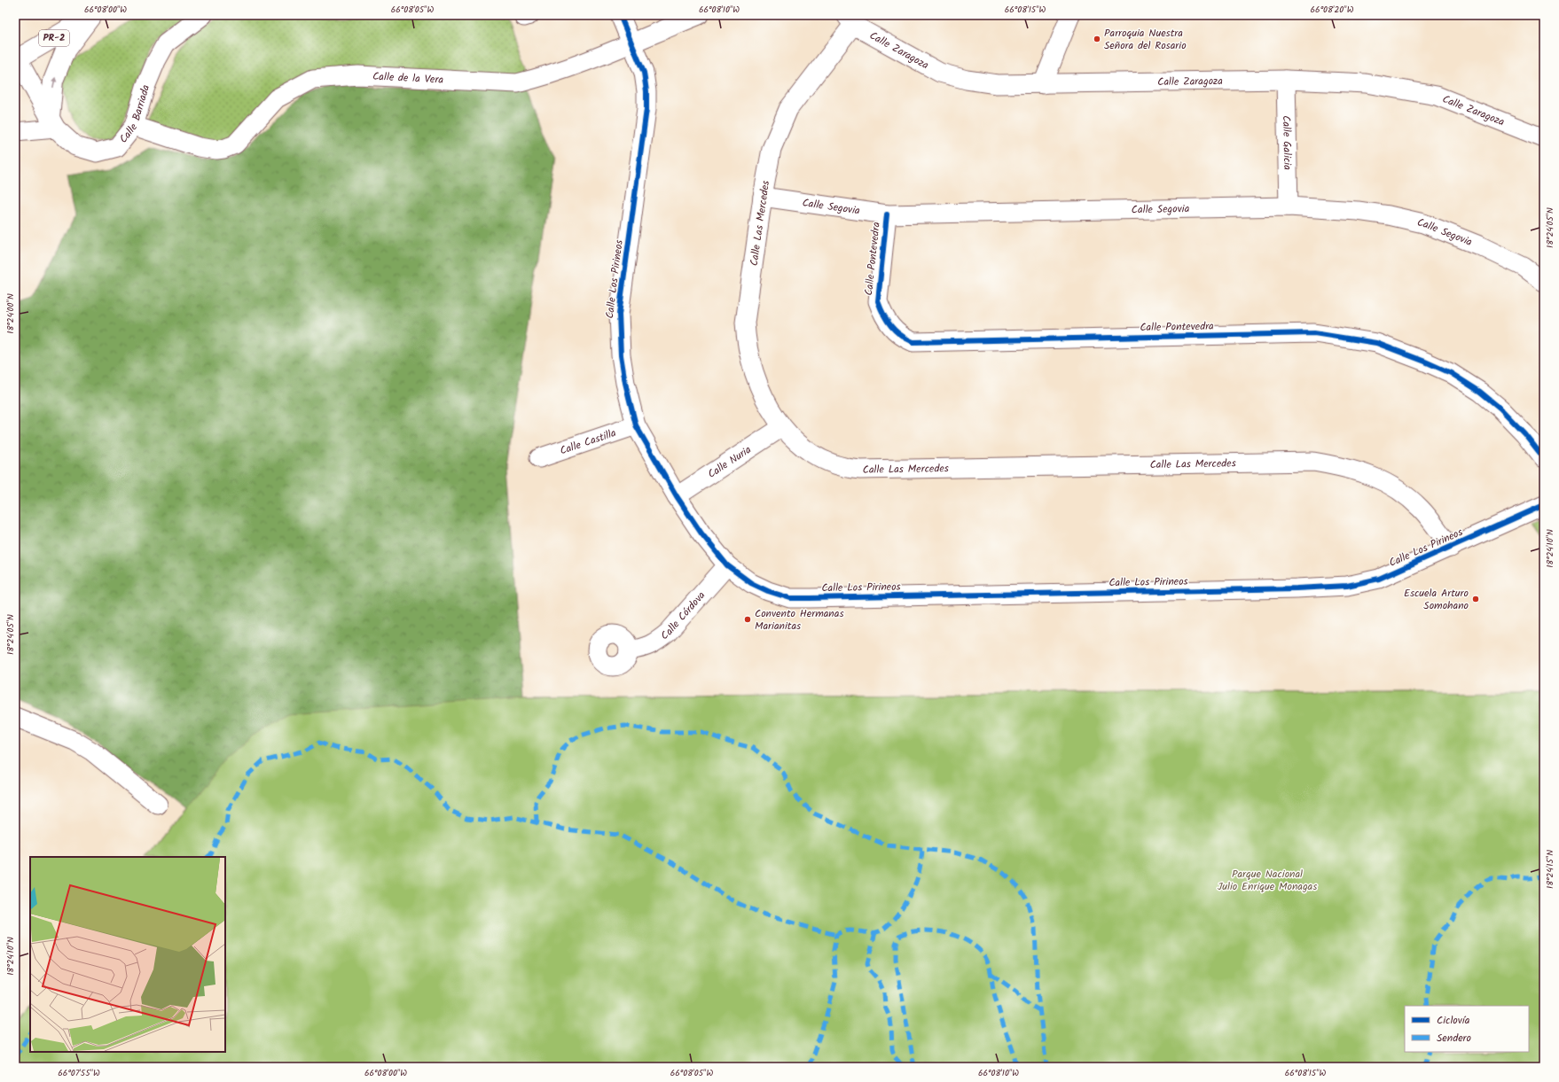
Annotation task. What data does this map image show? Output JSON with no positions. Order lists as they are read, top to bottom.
{
  "streets": {
    "main road": ["PR-2"],
    "street": [
      "Calle Zaragoza",
      "Calle de la Vera",
      "Calle Barriada",
      "Calle Galicia",
      "Calle Segovia",
      "Calle Las Mercedes",
      "Calle Pontevedra",
      "Calle Los Pirineos",
      "Calle Castilla",
      "Calle Nuria",
      "Calle Córdova"
    ]
  },
  "crossings": [
    ["PR-2", "Calle Barriada"],
    ["Calle Zaragoza", "Calle Galicia"],
    ["Calle Zaragoza", "Calle Las Mercedes"],
    ["Calle de la Vera", "Calle Barriada"],
    ["Calle de la Vera", "Calle Los Pirineos"],
    ["Calle Galicia", "Calle Segovia"],
    ["Calle Segovia", "Calle Las Mercedes"],
    ["Calle Segovia", "Calle Pontevedra"],
    ["Calle Las Mercedes", "Calle Los Pirineos"],
    ["Calle Las Mercedes", "Calle Nuria"],
    ["Calle Los Pirineos", "Calle Castilla"],
    ["Calle Los Pirineos", "Calle Nuria"],
    ["Calle Los Pirineos", "Calle Córdova"]
  ],
  "parks": ["Parque Nacional Julio Enrique Monagas"],
  "places": ["Parroquia Nuestra Señora del Rosario", "Escuela Arturo Somohano", "Convento Hermanas Marianitas"],
  "legend": ["Ciclovía", "Sendero"],
  "coordinates": [
    "66°08'00\"W",
    "66°08'05\"W",
    "66°08'10\"W",
    "66°08'15\"W",
    "66°08'20\"W",
    "18°24'05\"N",
    "18°24'00\"N",
    "18°24'10\"N",
    "18°24'15\"N",
    "66°07'55\"W"
  ]
}
